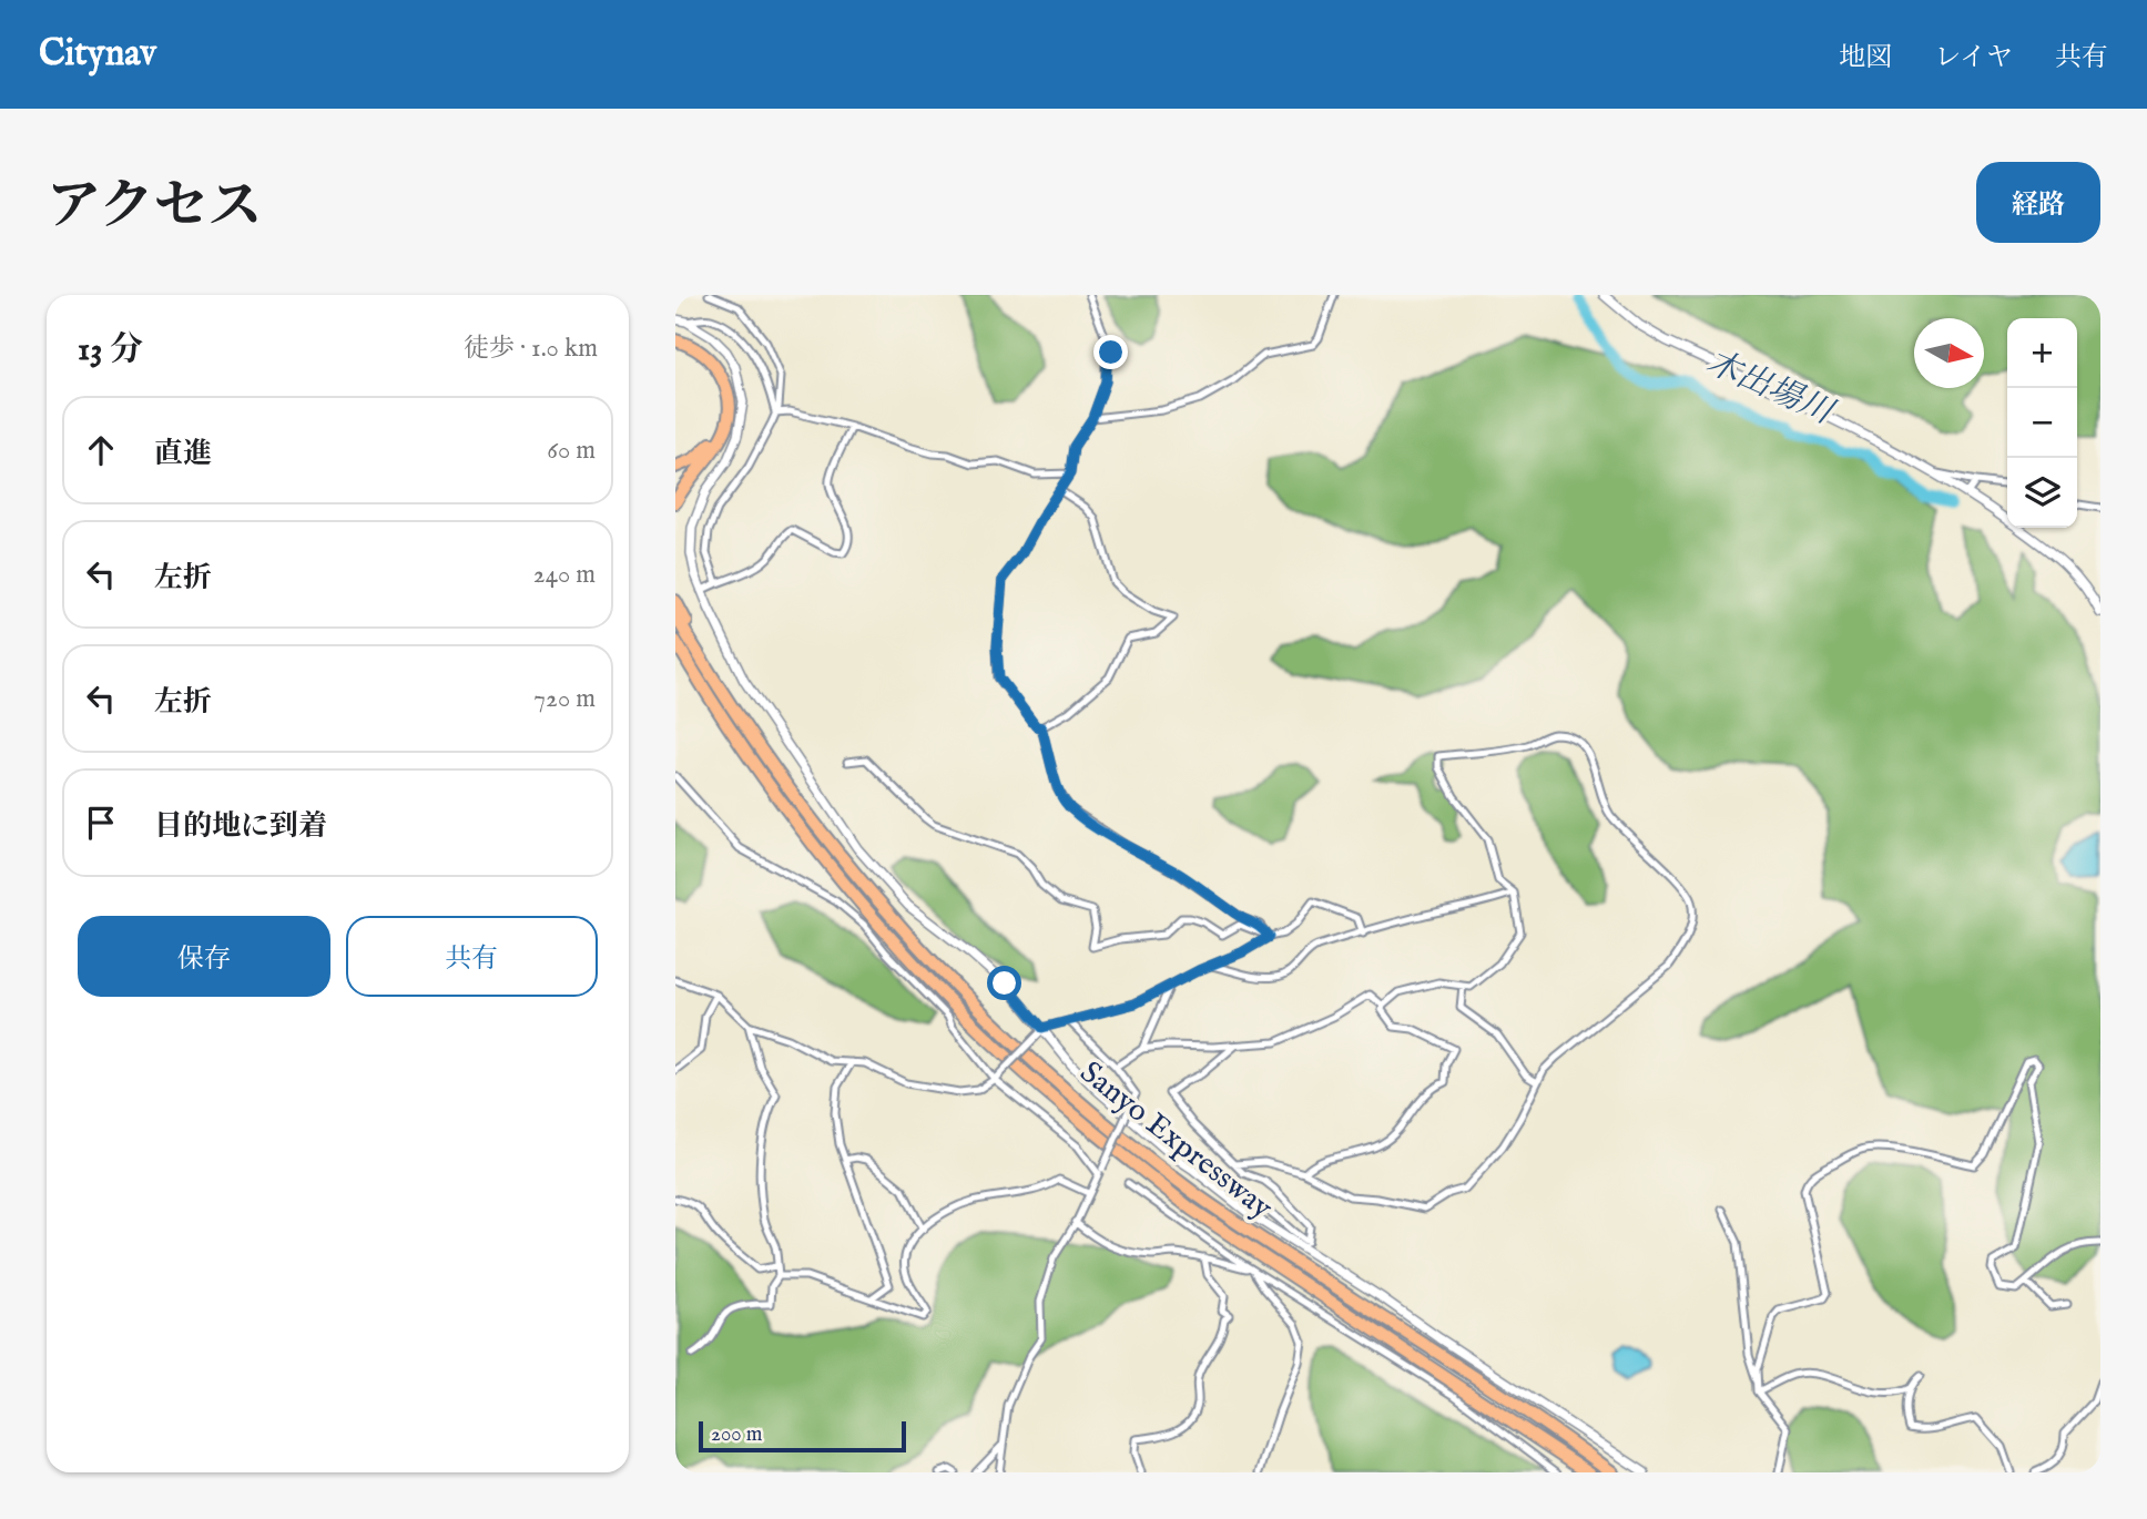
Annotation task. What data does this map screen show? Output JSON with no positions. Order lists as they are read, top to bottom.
{
  "streets": {
    "highway": ["Sanyo Expressway"]
  },
  "water": ["木出場川"],
  "scale_bar": "200 m",
  "north": "right",
  "page": {
    "header": "Citynav",
    "nav": ["地図", "レイヤ", "共有"],
    "title": "アクセス",
    "buttons": [
      "経路",
      ["保存", "共有"]
    ],
    "heading": ["13 分", "徒歩 · 1.0 km"],
    "map_buttons": ["+", "−"],
    "list": [
      ["直進", "60 m"],
      ["左折", "240 m"],
      ["左折", "720 m"],
      "目的地に到着"
    ],
    "scale": "200 m"
  }
}
